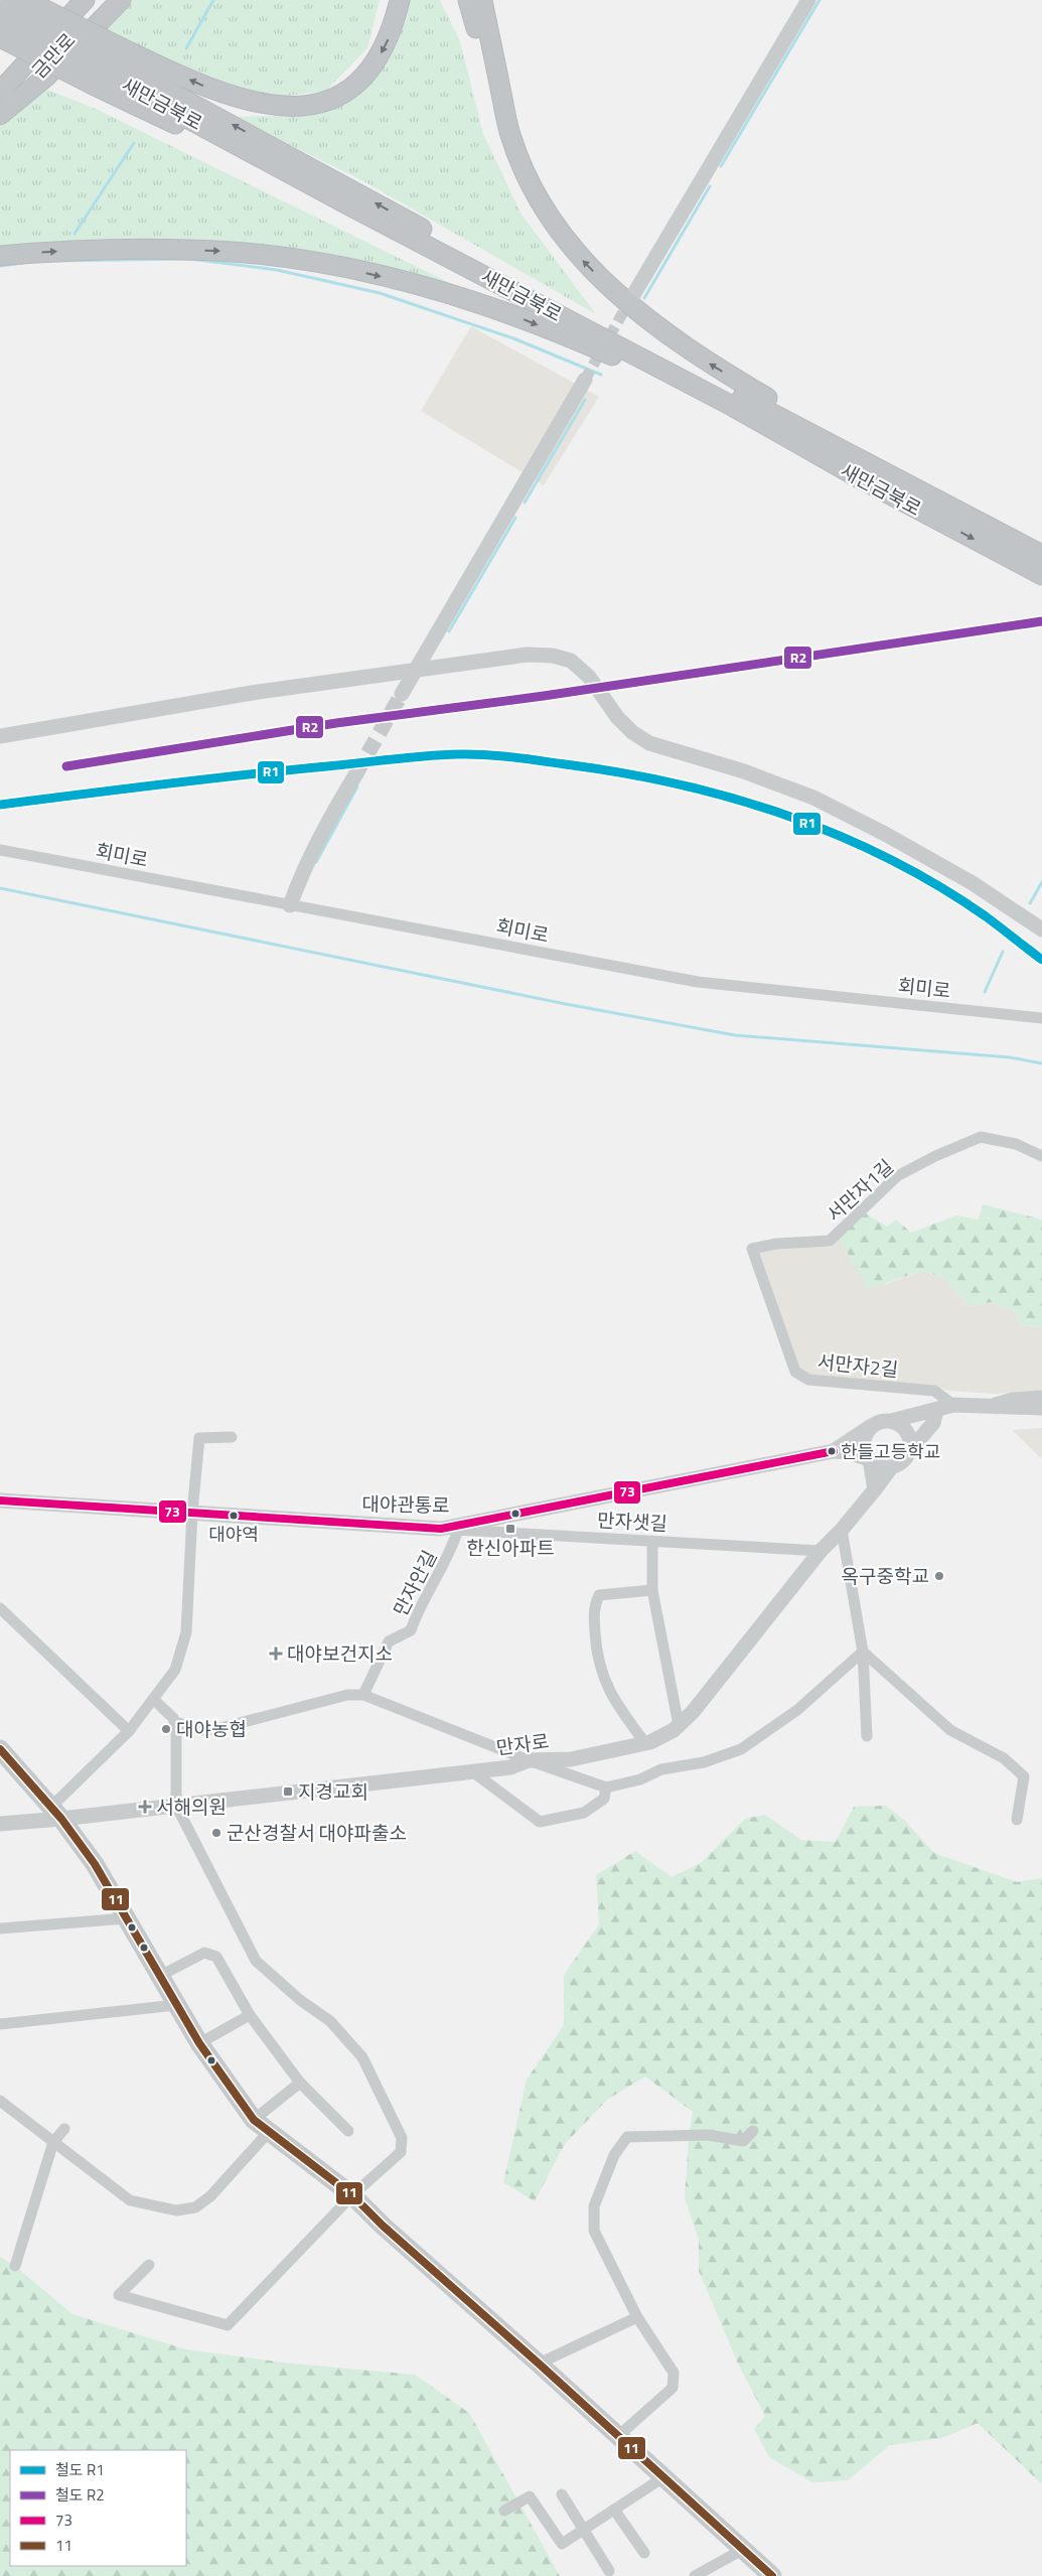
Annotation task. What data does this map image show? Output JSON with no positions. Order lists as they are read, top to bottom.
{
  "streets": {
    "highway": ["금만로", "새만금북로"],
    "street": [
      "회미로",
      "서만자1길",
      "서만자2길",
      "대야관통로",
      "만자샛길",
      "만자안길",
      "만자로"
    ]
  },
  "crossings": [
    ["서만자1길", "서만자2길"],
    ["대야관통로", "만자샛길"],
    ["만자샛길", "만자안길"],
    ["만자샛길", "만자로"]
  ],
  "places": {
    "other": [
      "한들고등학교",
      "대야역",
      "옥구중학교",
      "대야농협",
      "군산경찰서 대야파출소"
    ],
    "transit": ["한신아파트", "지경교회"],
    "health": ["대야보건지소", "서해의원"]
  },
  "lines": [
    "rail line R2",
    "rail line R1",
    "transit line 73",
    "transit line 11"
  ],
  "legend": [
    "철도 R1",
    "철도 R2",
    "73",
    "11"
  ]
}
